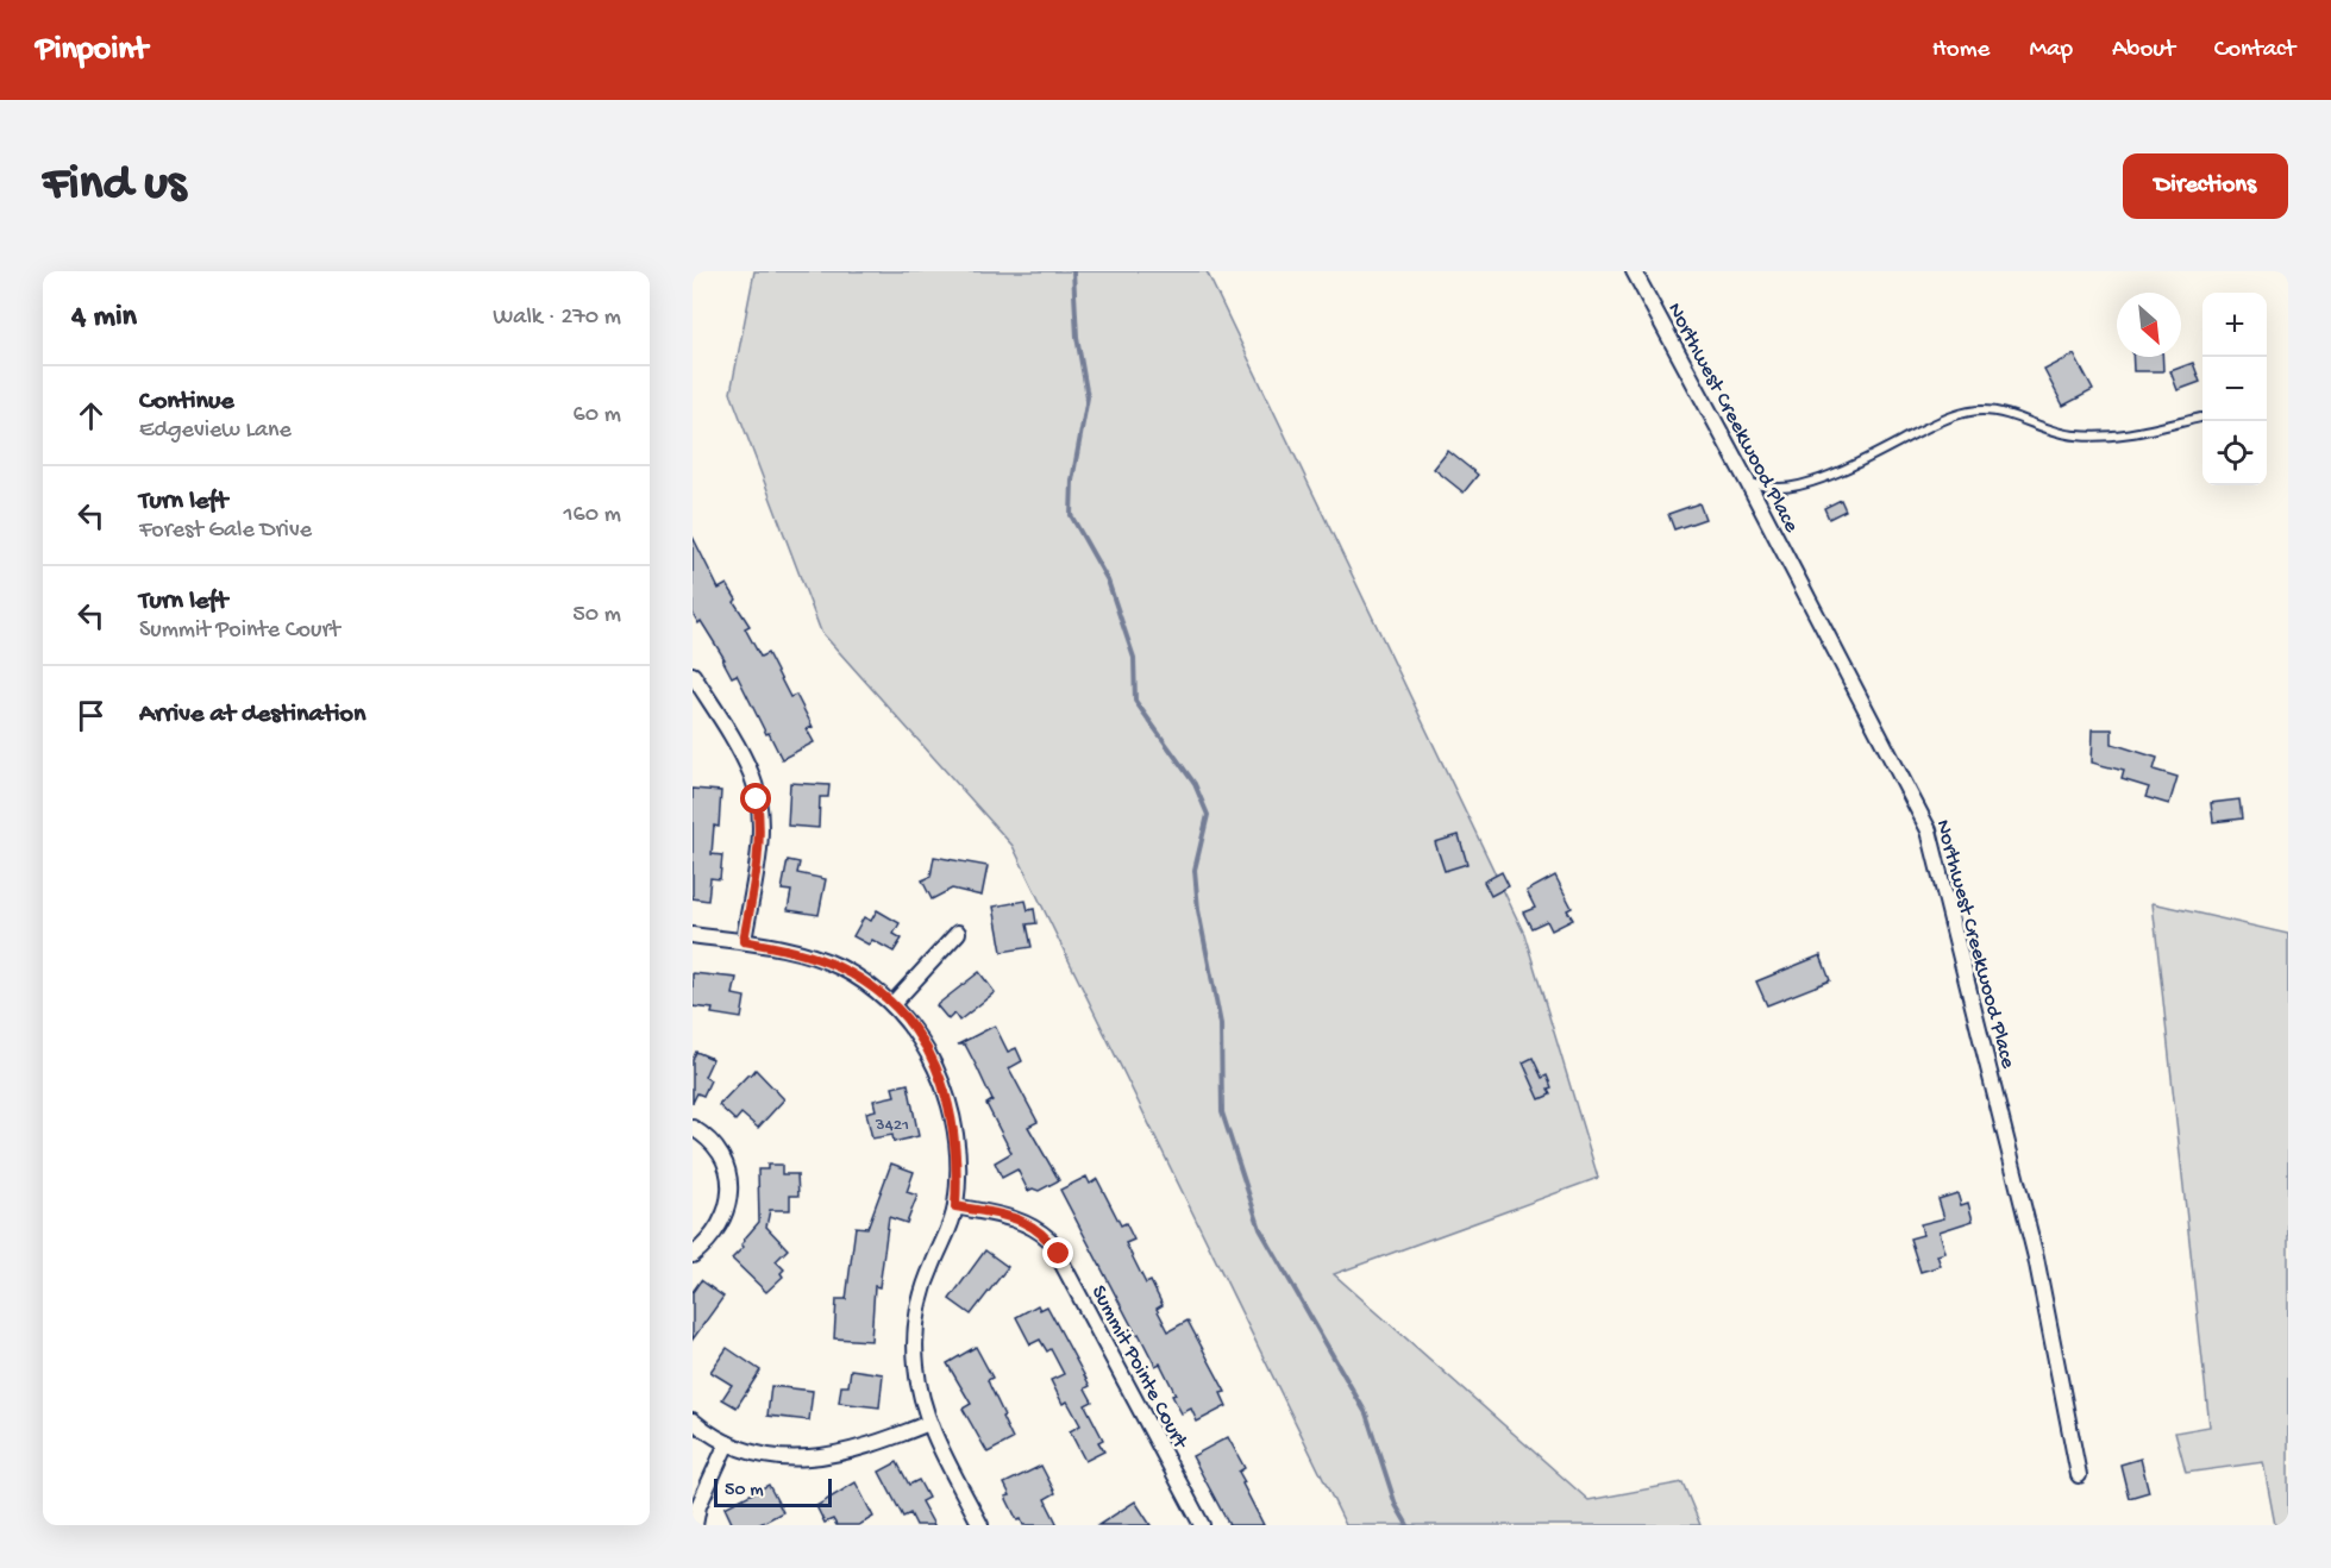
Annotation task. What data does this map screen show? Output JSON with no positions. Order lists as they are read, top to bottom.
{
  "streets": {
    "street": ["Northwest Creekwood Place", "Summit Pointe Court"]
  },
  "house_numbers": ["3421"],
  "scale_bar": "50 m",
  "north": "bottom right",
  "page": {
    "header": "Pinpoint",
    "nav": [
      "Home",
      "Map",
      "About",
      "Contact"
    ],
    "buttons": "Directions",
    "title": "Find us",
    "heading": ["4 min", "Walk · 270 m"],
    "map_buttons": ["+", "−"],
    "list": [
      ["Continue", "Edgeview Lane", "60 m"],
      ["Turn left", "Forest Gale Drive", "160 m"],
      ["Turn left", "Summit Pointe Court", "50 m"],
      "Arrive at destination"
    ],
    "scale": "50 m"
  }
}
